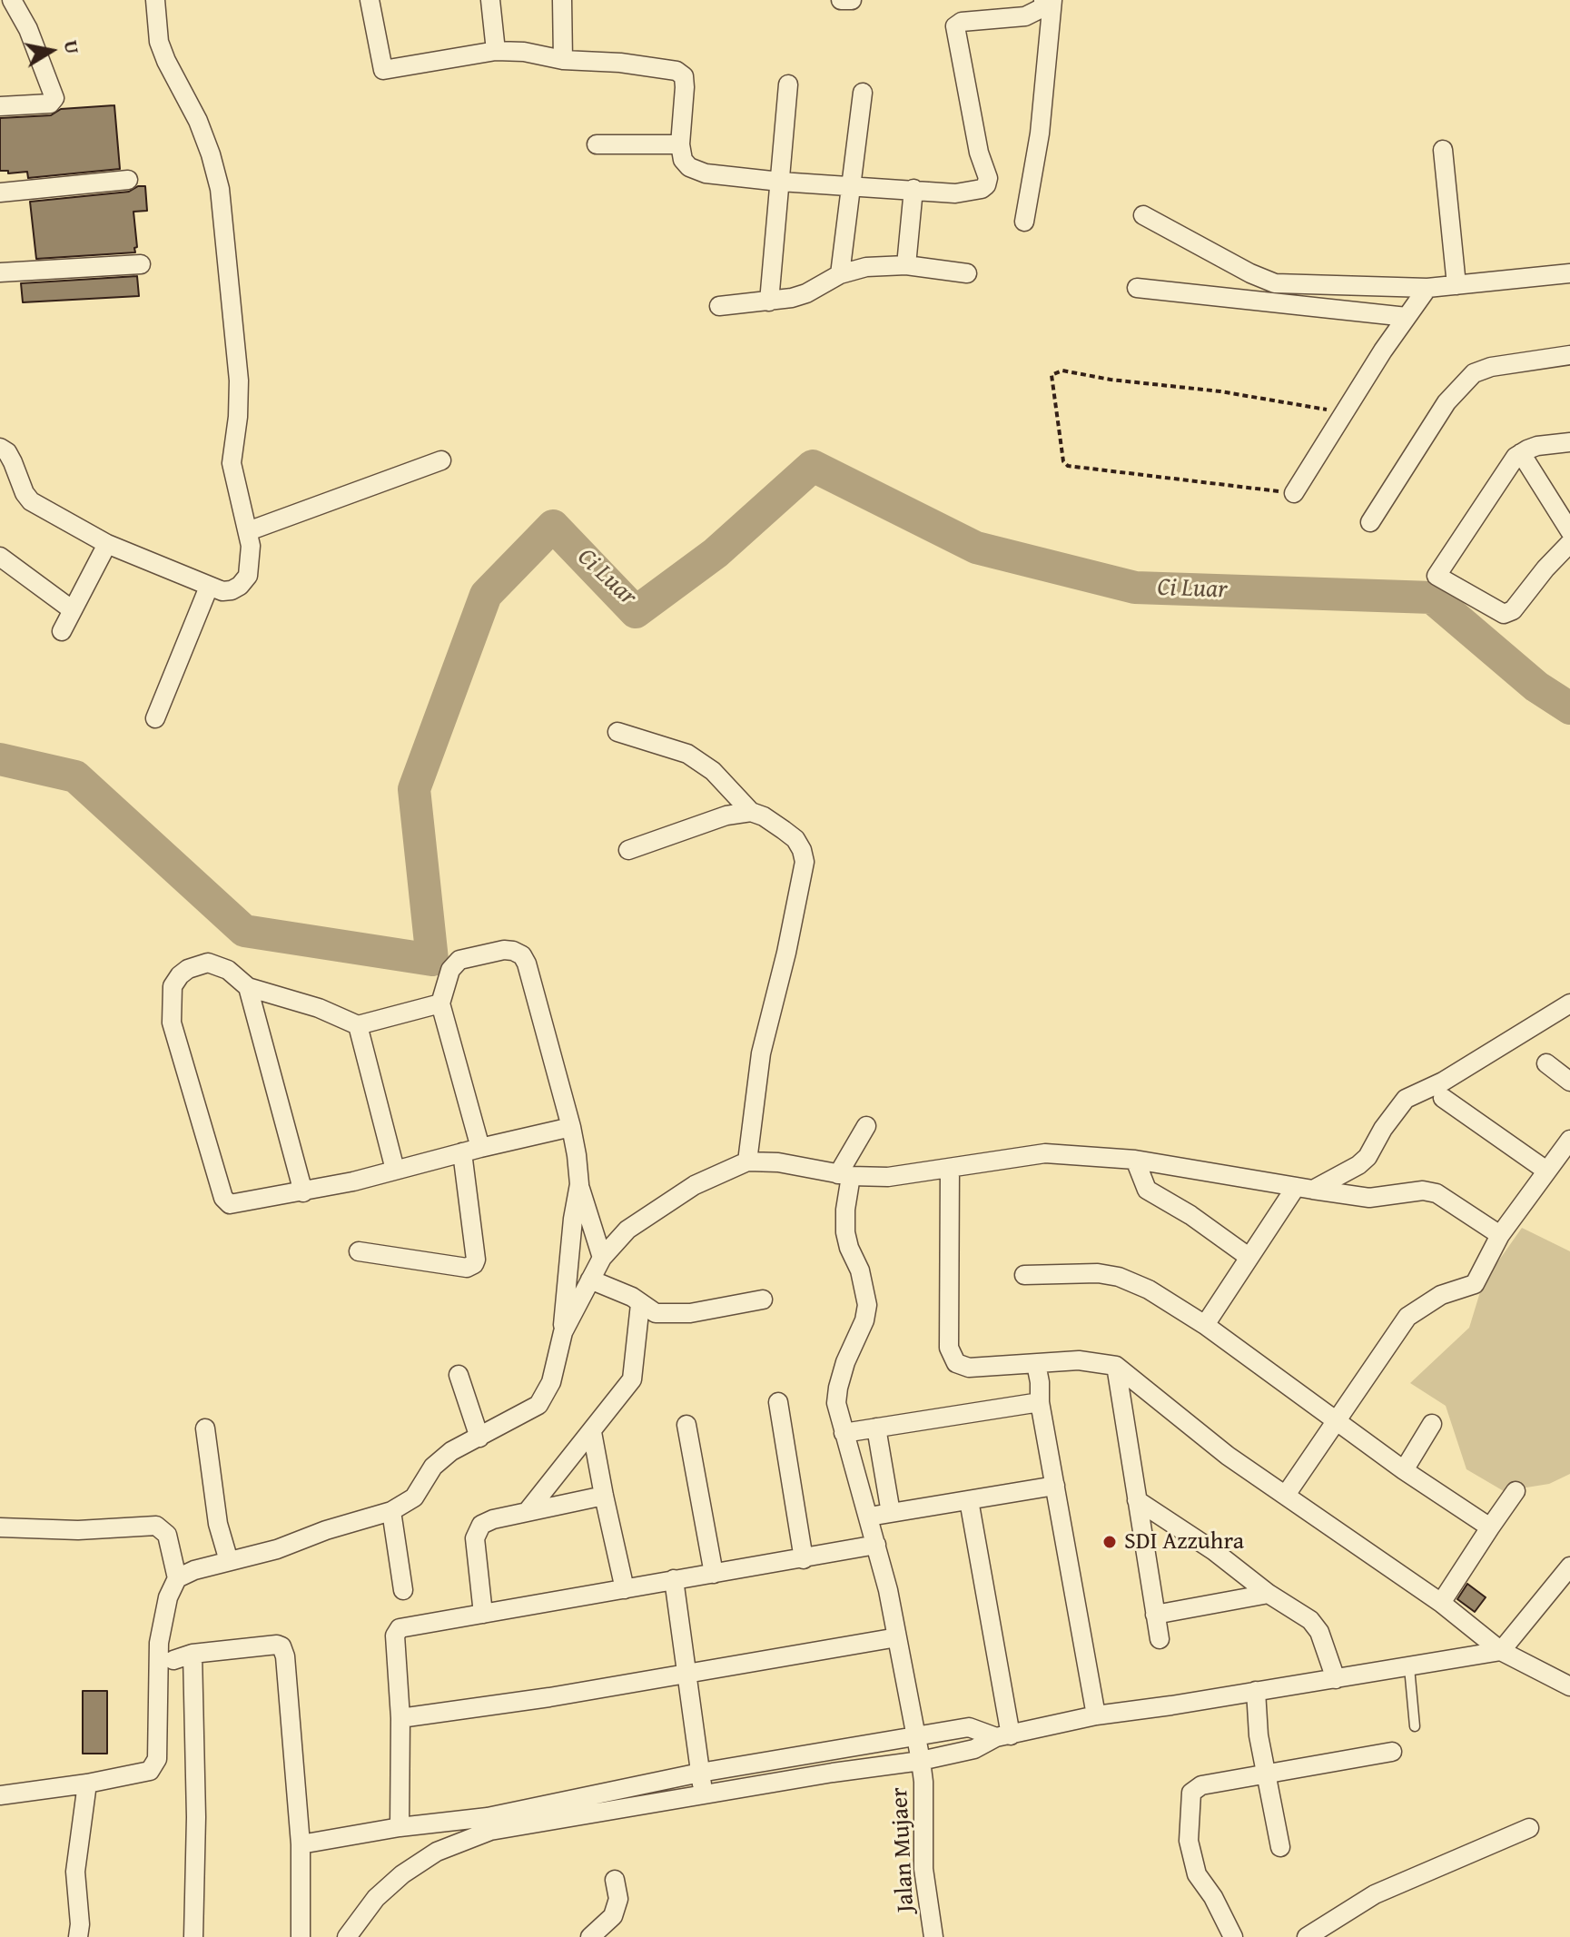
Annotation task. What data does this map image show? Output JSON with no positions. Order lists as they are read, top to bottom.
{
  "streets": {
    "street": ["Jalan Mujaer"]
  },
  "water": ["Ci Luar"],
  "places": ["SDI Azzuhra"],
  "north": "right"
}
